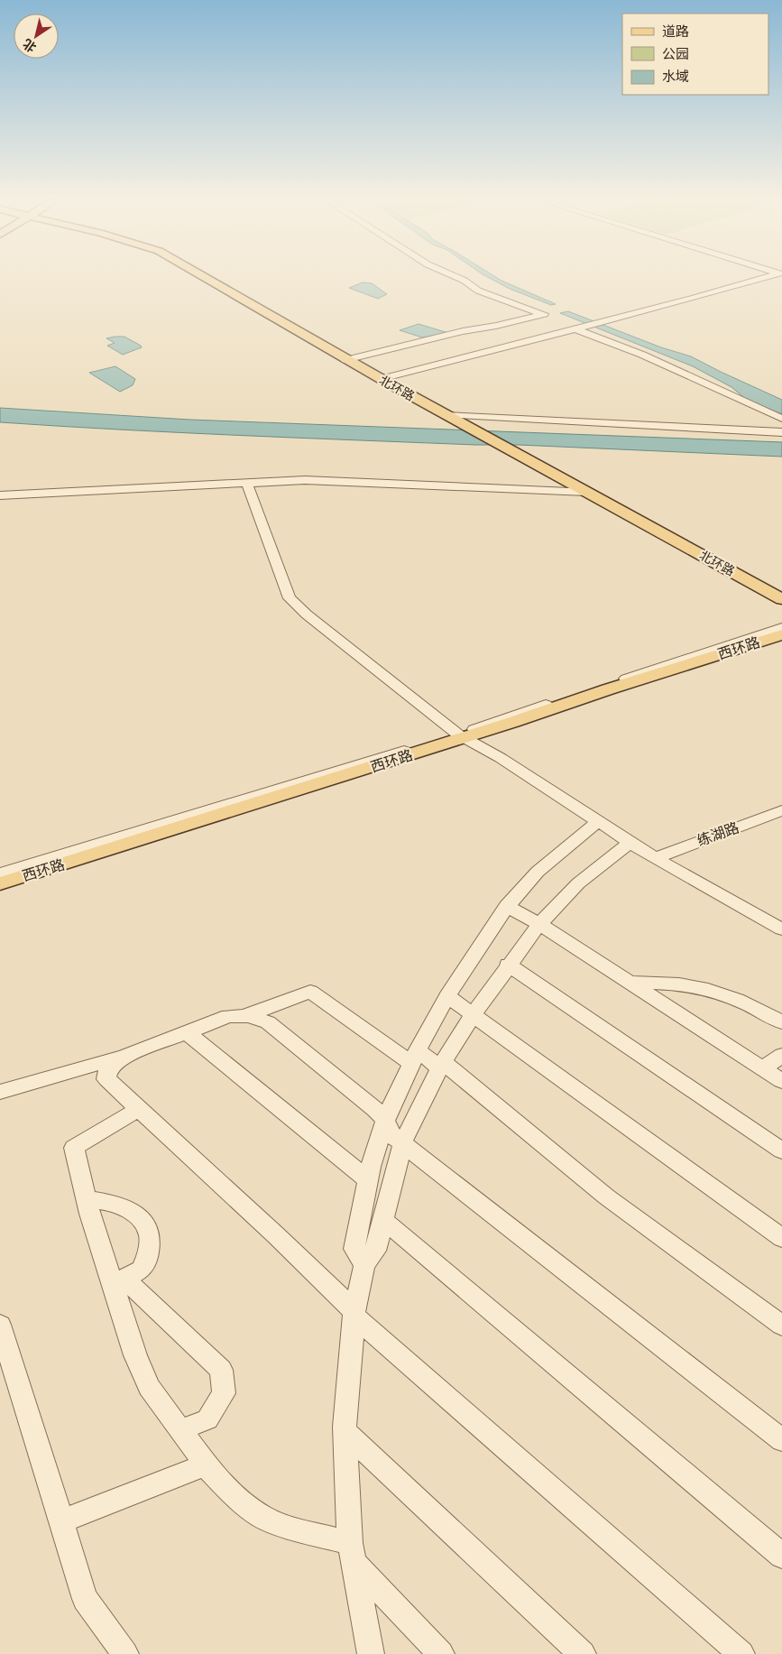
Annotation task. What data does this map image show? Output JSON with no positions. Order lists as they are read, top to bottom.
{
  "streets": {
    "main road": ["北环路", "西环路"],
    "street": ["练湖路"]
  },
  "legend": ["道路", "公园", "水域"],
  "north": "bottom left"
}
